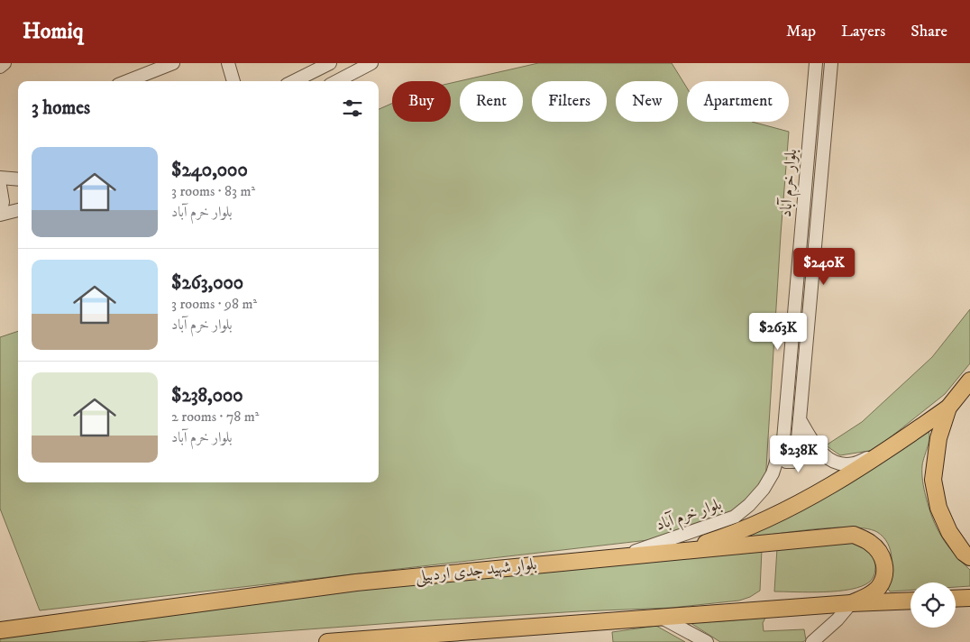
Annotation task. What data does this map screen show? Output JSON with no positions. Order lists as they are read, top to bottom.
{
  "streets": {
    "main road": ["بلوار شهید جدی اردبیلی"],
    "street": ["بلوار خرم آباد"]
  },
  "crossings": [
    ["بلوار خرم آباد", "بلوار شهید جدی اردبیلی"]
  ],
  "page": {
    "header": "Homiq",
    "nav": ["Map", "Layers", "Share"],
    "chip": [
      "Buy",
      "Rent",
      "Filters",
      "New",
      "Apartment"
    ],
    "heading": "3 homes",
    "list": [
      {
        "name": "$240,000",
        "note": "3 rooms · 83 m² · بلوار خرم آباد"
      },
      {
        "name": "$263,000",
        "note": "3 rooms · 98 m² · بلوار خرم آباد"
      },
      {
        "name": "$238,000",
        "note": "2 rooms · 78 m² · بلوار خرم آباد"
      }
    ],
    "price": ["$240K", "$263K", "$238K"]
  }
}
